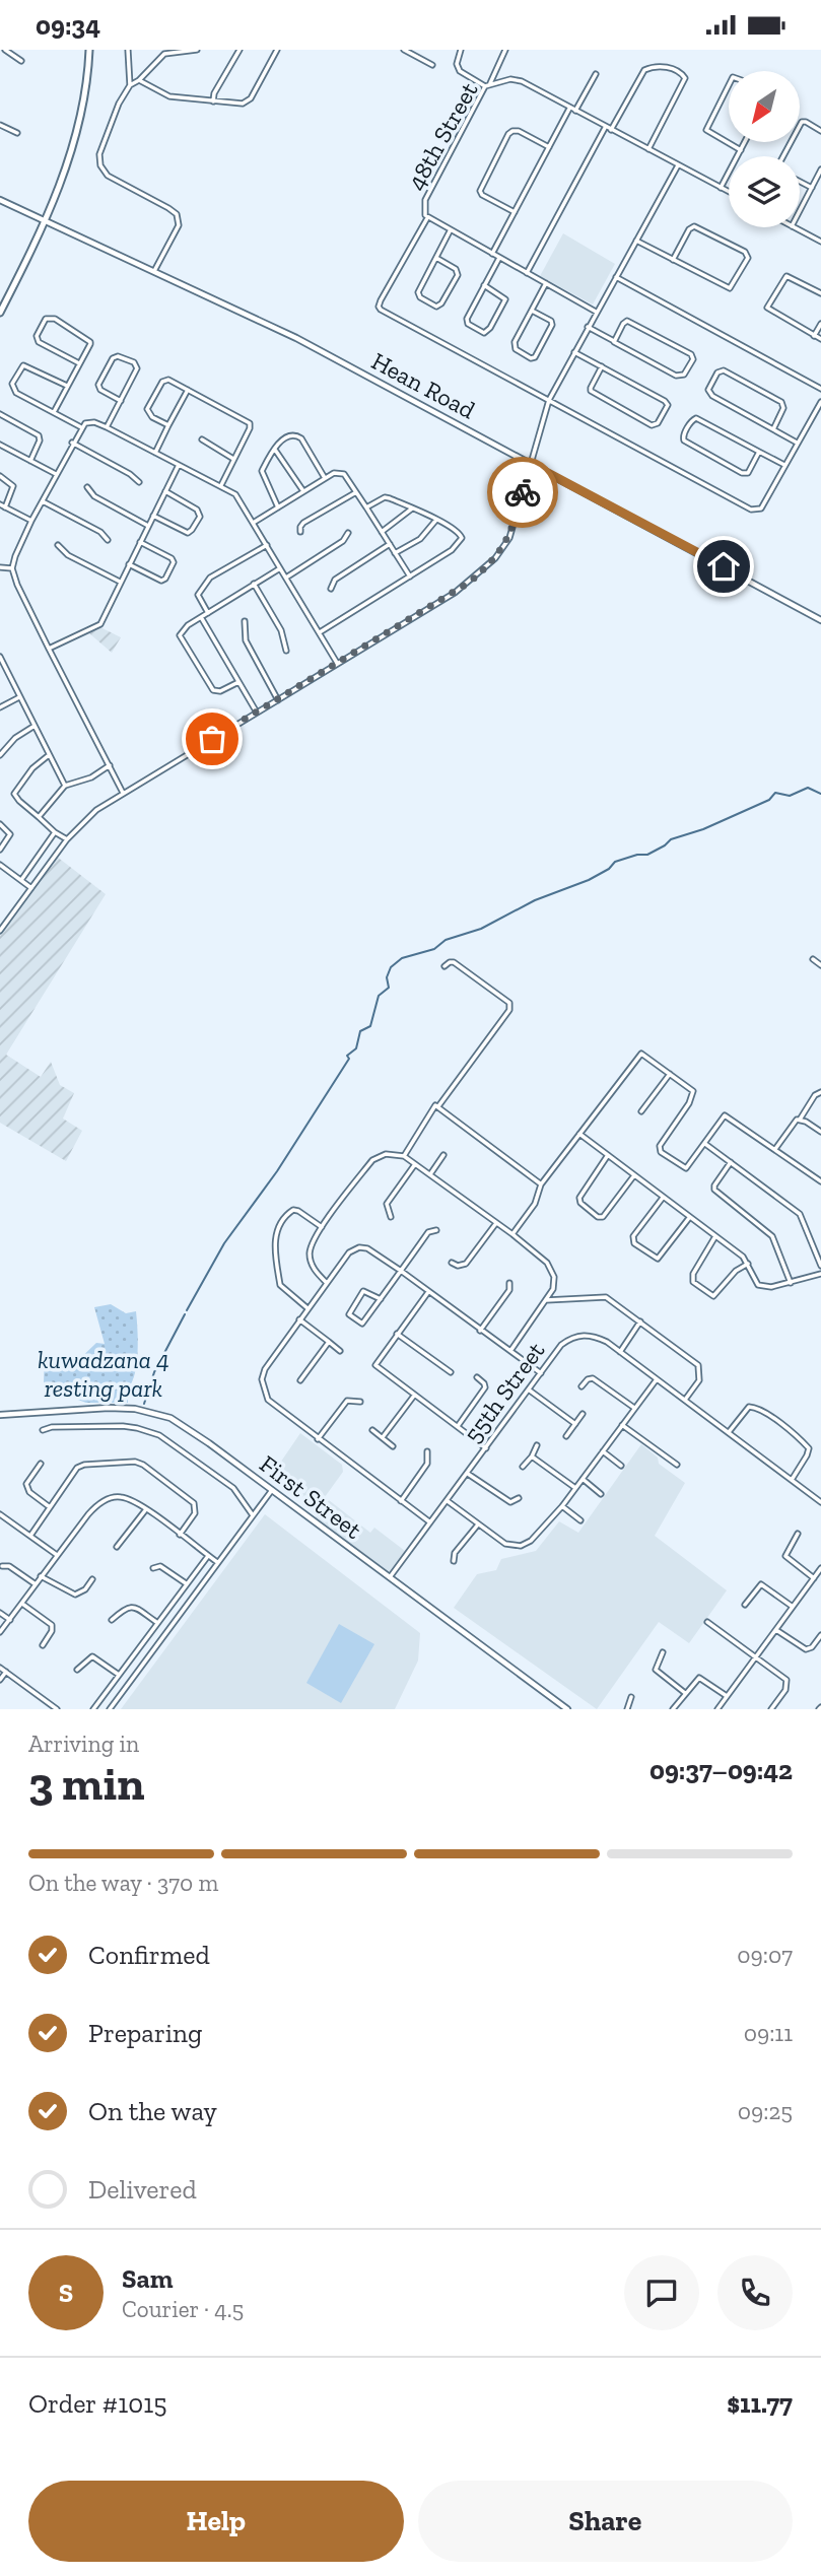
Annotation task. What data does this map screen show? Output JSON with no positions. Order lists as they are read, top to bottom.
{
  "streets": {
    "street": [
      "48th Street",
      "Hean Road",
      "55th Street",
      "First Street"
    ]
  },
  "crossings": [
    ["55th Street", "First Street"]
  ],
  "parks": ["kuwadzana 4 resting park"],
  "north": "bottom left",
  "page": {
    "status": "09:34",
    "heading": ["3 min", "Arriving in", "09:37–09:42"],
    "panel": [
      "Sam",
      "Courier · 4.5",
      "Order #1015",
      "$11.77"
    ],
    "bar": "On the way · 370 m",
    "list": [
      ["Confirmed", "09:07"],
      ["Preparing", "09:11"],
      ["On the way", "09:25"],
      "Delivered"
    ],
    "round": "S",
    "buttons": ["Help", "Share"]
  }
}
